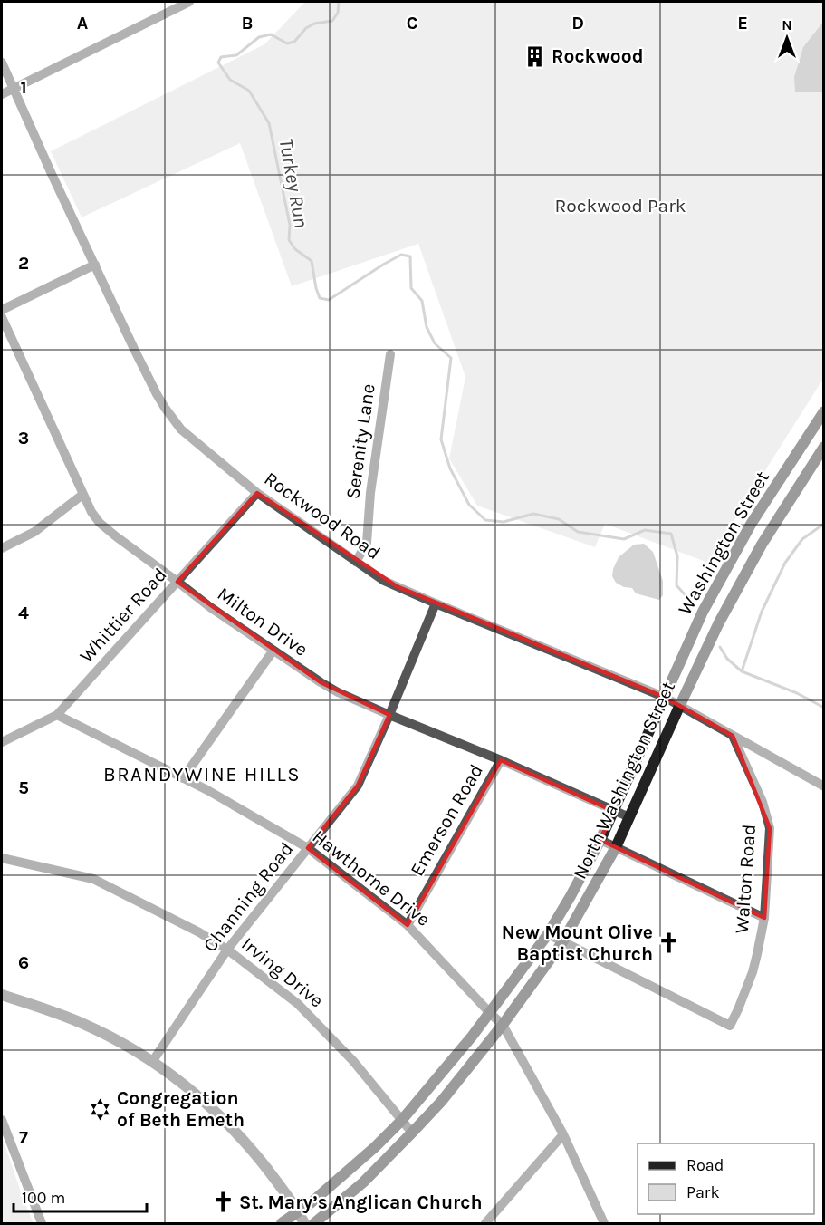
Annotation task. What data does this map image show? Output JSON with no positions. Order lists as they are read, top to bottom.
{
  "streets": {
    "main road": ["Washington Street", "North Washington Street"],
    "street": [
      "Serenity Lane",
      "Rockwood Road",
      "Whittier Road",
      "Milton Drive",
      "Emerson Road",
      "Hawthorne Drive",
      "Walton Road",
      "Channing Road",
      "Irving Drive"
    ]
  },
  "crossings": [
    ["Serenity Lane", "Rockwood Road"],
    ["Rockwood Road", "Washington Street"],
    ["Rockwood Road", "Whittier Road"],
    ["Rockwood Road", "North Washington Street"],
    ["Rockwood Road", "Walton Road"],
    ["Rockwood Road", "Channing Road"],
    ["Washington Street", "North Washington Street"],
    ["Whittier Road", "Milton Drive"],
    ["Whittier Road", "Hawthorne Drive"],
    ["Milton Drive", "North Washington Street"],
    ["Milton Drive", "Emerson Road"],
    ["Milton Drive", "Channing Road"],
    ["North Washington Street", "Hawthorne Drive"],
    ["North Washington Street", "Walton Road"],
    ["North Washington Street", "Irving Drive"],
    ["Emerson Road", "Hawthorne Drive"],
    ["Hawthorne Drive", "Channing Road"],
    ["Channing Road", "Irving Drive"]
  ],
  "districts": ["BRANDYWINE HILLS"],
  "water": ["Turkey Run"],
  "parks": ["Rockwood Park"],
  "places": {
    "building": ["Rockwood"],
    "church": ["New Mount Olive Baptist Church", "St. Mary’s Anglican Church"],
    "synagogue": ["Congregation of Beth Emeth"]
  },
  "legend": ["Road", "Park"],
  "scale_bar": "100 m",
  "north": "top",
  "grid": {
    "columns": [
      "A",
      "B",
      "C",
      "D",
      "E"
    ],
    "rows": [
      "1",
      "2",
      "3",
      "4",
      "5",
      "6",
      "7"
    ]
  }
}
